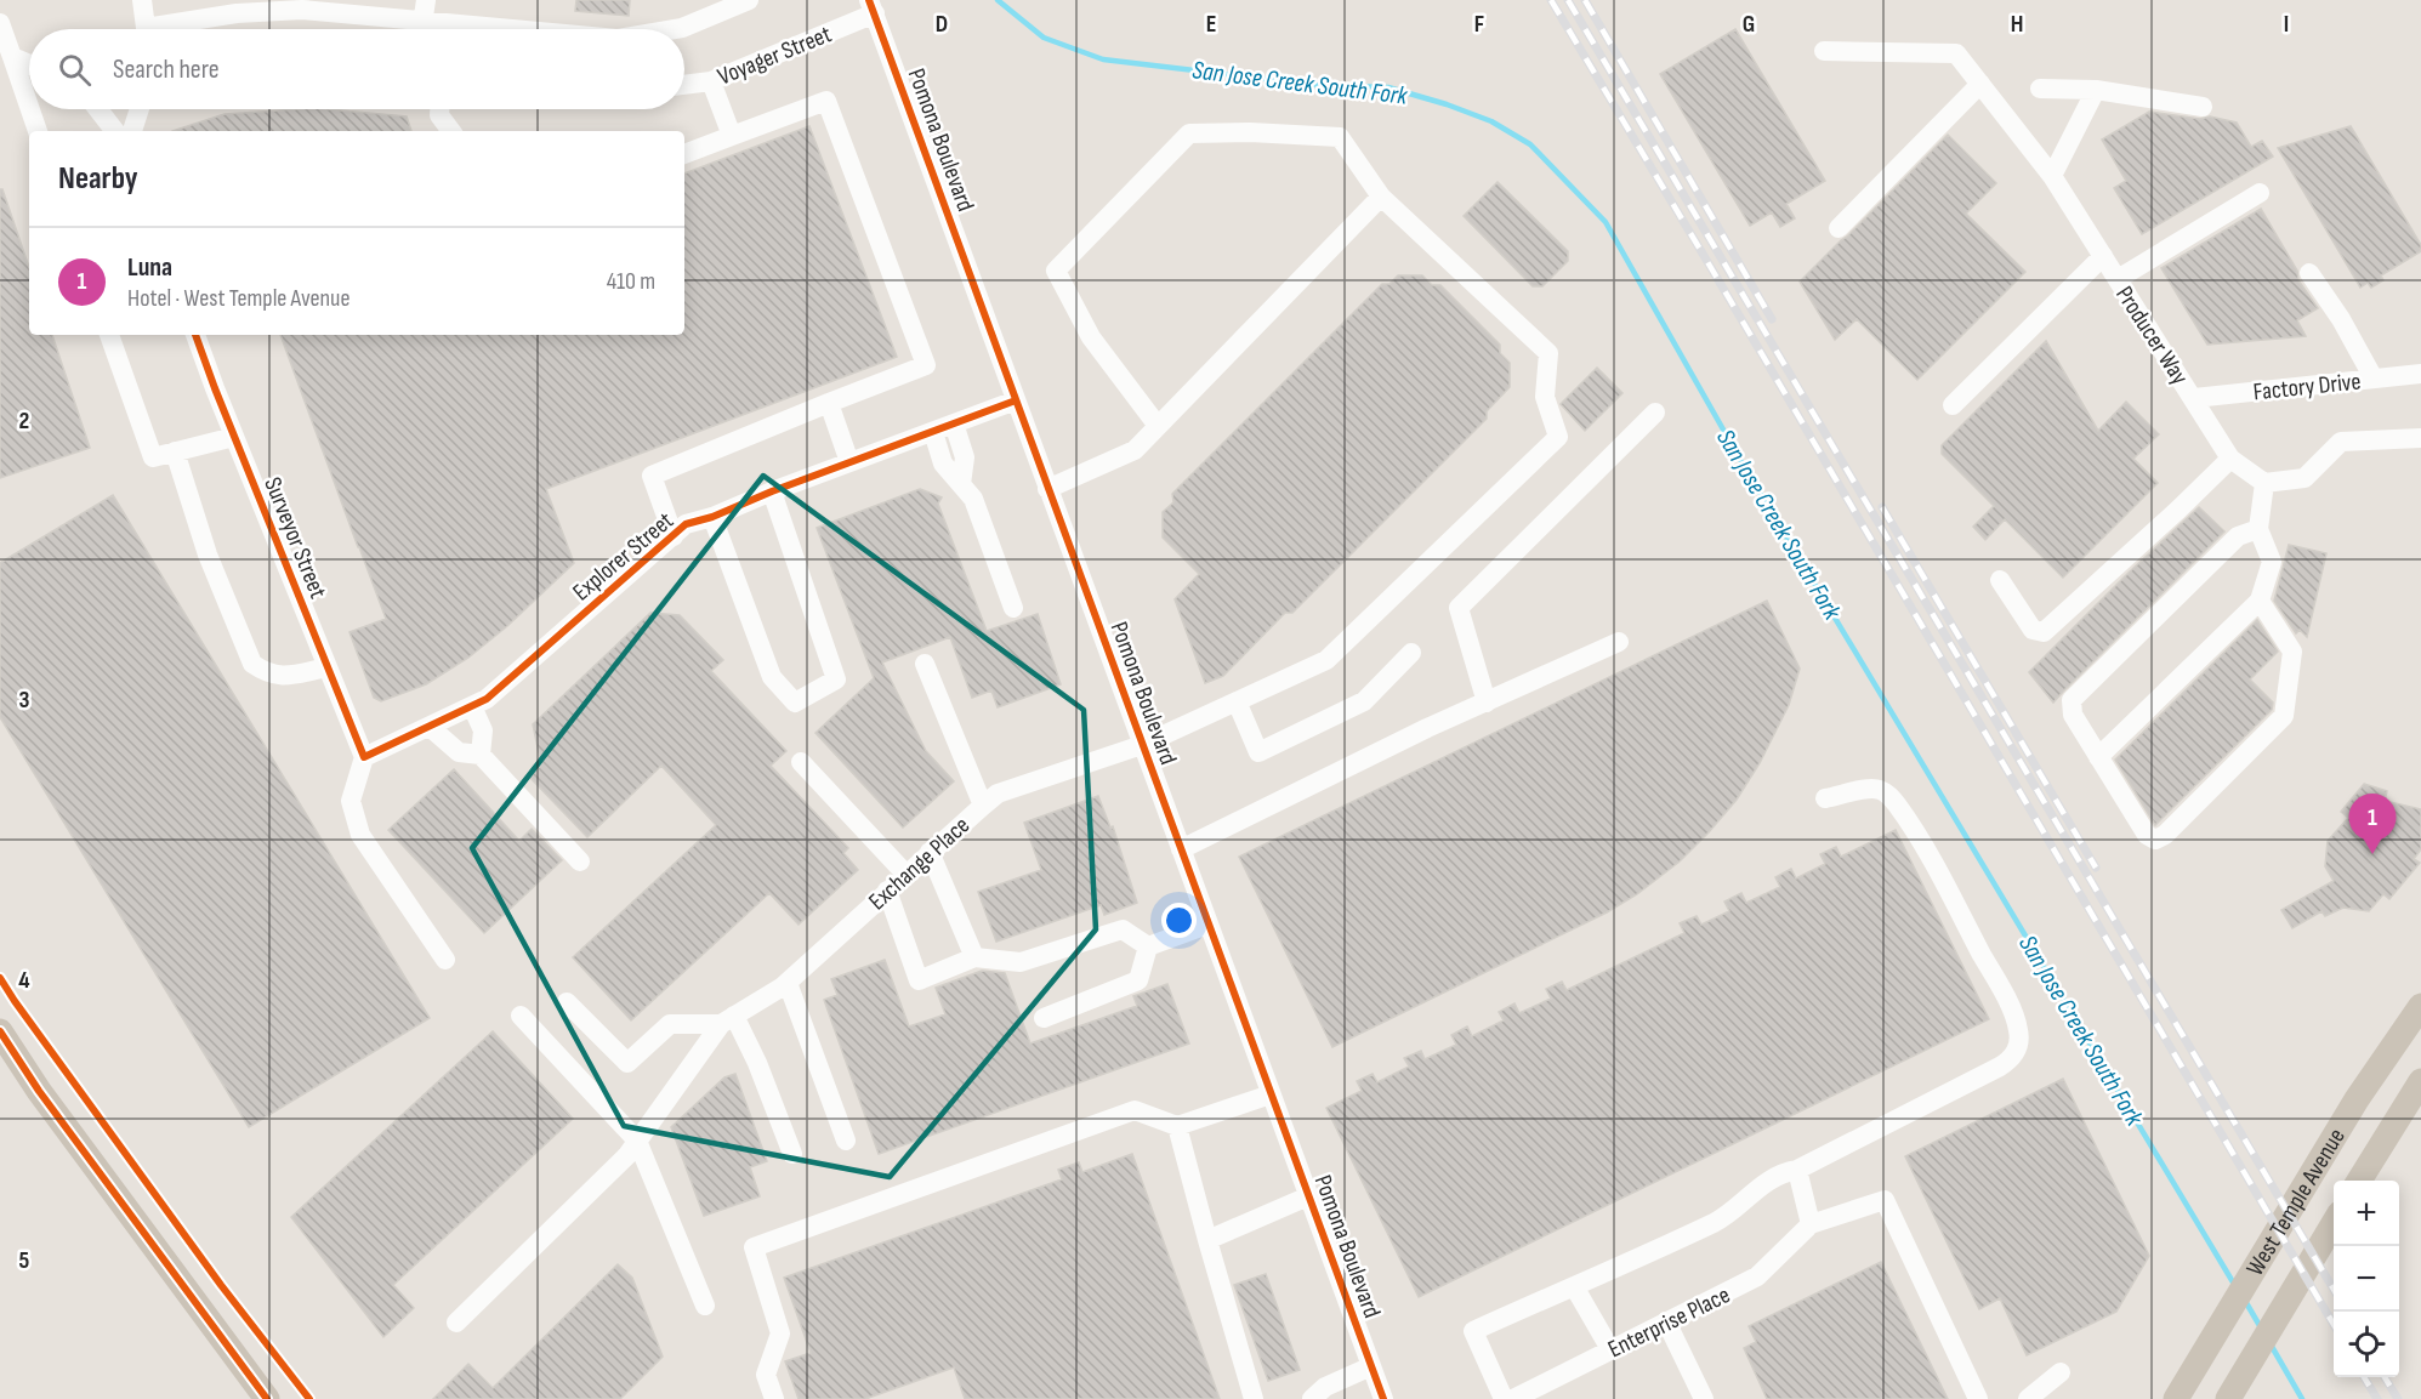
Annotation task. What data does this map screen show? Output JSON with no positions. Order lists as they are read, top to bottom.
{
  "streets": {
    "main road": ["West Temple Avenue"],
    "street": [
      "Voyager Street",
      "Pomona Boulevard",
      "Producer Way",
      "Factory Drive",
      "Surveyor Street",
      "Explorer Street",
      "Exchange Place",
      "Enterprise Place"
    ]
  },
  "crossings": [
    ["Voyager Street", "Pomona Boulevard"],
    ["Pomona Boulevard", "Explorer Street"],
    ["Pomona Boulevard", "Exchange Place"],
    ["Producer Way", "Factory Drive"],
    ["Surveyor Street", "Explorer Street"]
  ],
  "water": ["San Jose Creek South Fork"],
  "page": {
    "search": "Search here",
    "heading": "Nearby",
    "list": [
      {
        "mark": "1",
        "name": "Luna",
        "note": "Hotel · West Temple Avenue",
        "value": "410 m"
      }
    ],
    "pins": "1",
    "map_buttons": ["+", "−"]
  },
  "grid": {
    "columns": [
      "D",
      "E",
      "F",
      "G",
      "H",
      "I"
    ],
    "rows": [
      "2",
      "3",
      "4",
      "5"
    ]
  }
}
